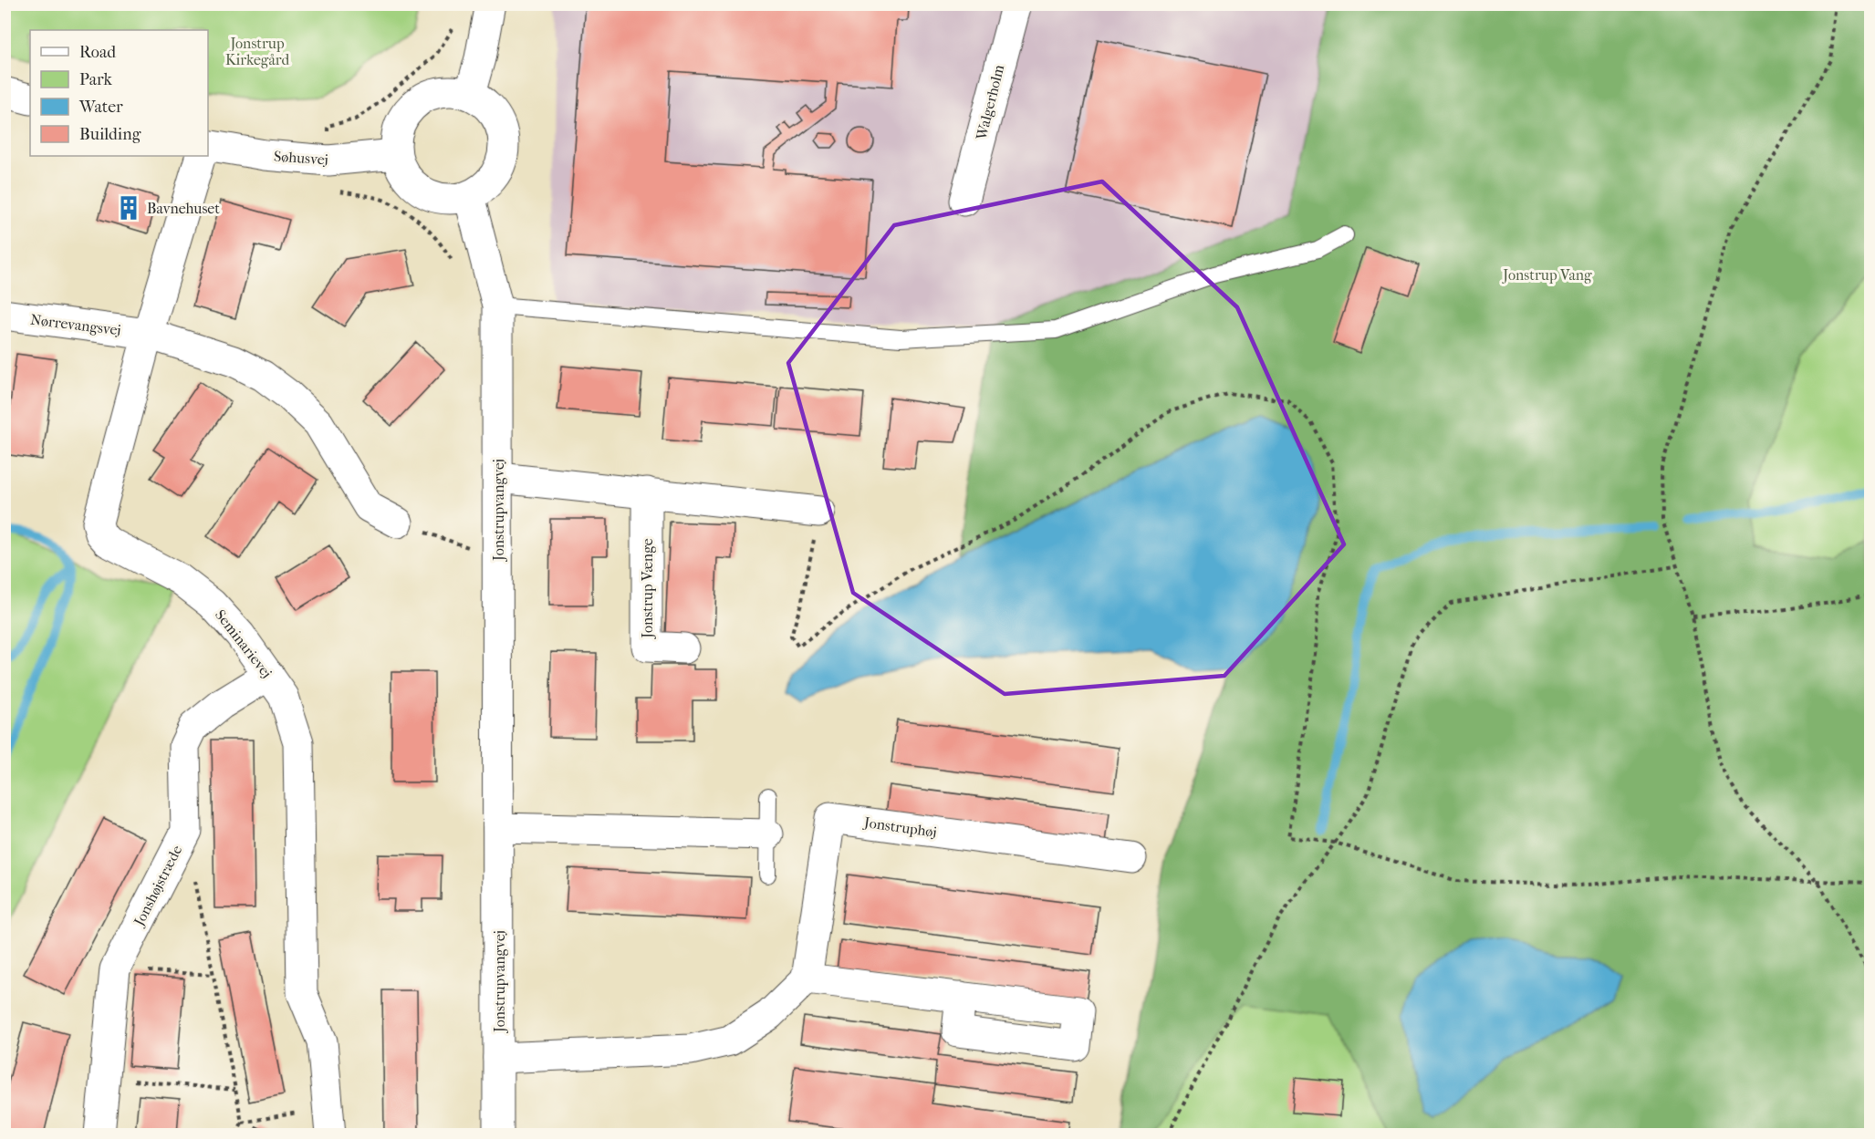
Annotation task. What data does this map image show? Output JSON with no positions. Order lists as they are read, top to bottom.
{
  "streets": {
    "street": [
      "Walgerholm",
      "Søhusvej",
      "Nørrevangsvej",
      "Jonstrupvangvej",
      "Jonstrup Vænge",
      "Seminarievej",
      "Jonstruphøj",
      "Jonshøjstræde"
    ]
  },
  "crossings": [
    ["Søhusvej", "Jonstrupvangvej"],
    ["Nørrevangsvej", "Seminarievej"],
    ["Seminarievej", "Jonshøjstræde"]
  ],
  "parks": ["Jonstrup Kirkegård", "Jonstrup Vang"],
  "places": {
    "building": ["Bavnehuset"]
  },
  "legend": [
    "Road",
    "Park",
    "Water",
    "Building"
  ]
}
